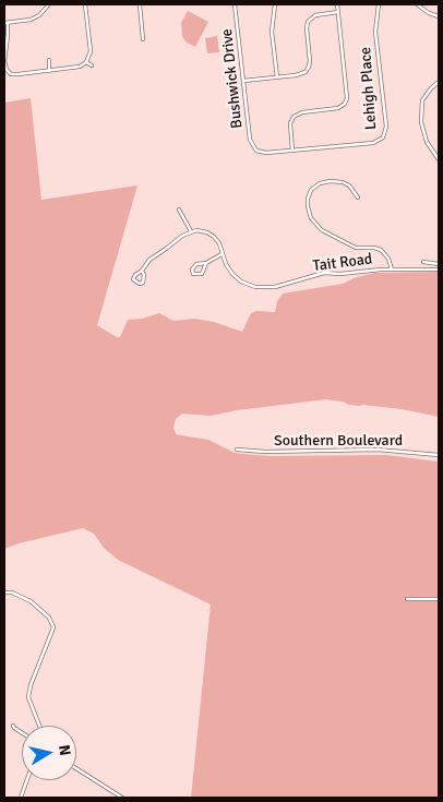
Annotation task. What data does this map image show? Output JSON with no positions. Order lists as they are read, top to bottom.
{
  "streets": {
    "street": [
      "Bushwick Drive",
      "Lehigh Place",
      "Tait Road",
      "Southern Boulevard"
    ]
  },
  "crossings": [
    ["Bushwick Drive", "Lehigh Place"]
  ],
  "north": "right"
}
